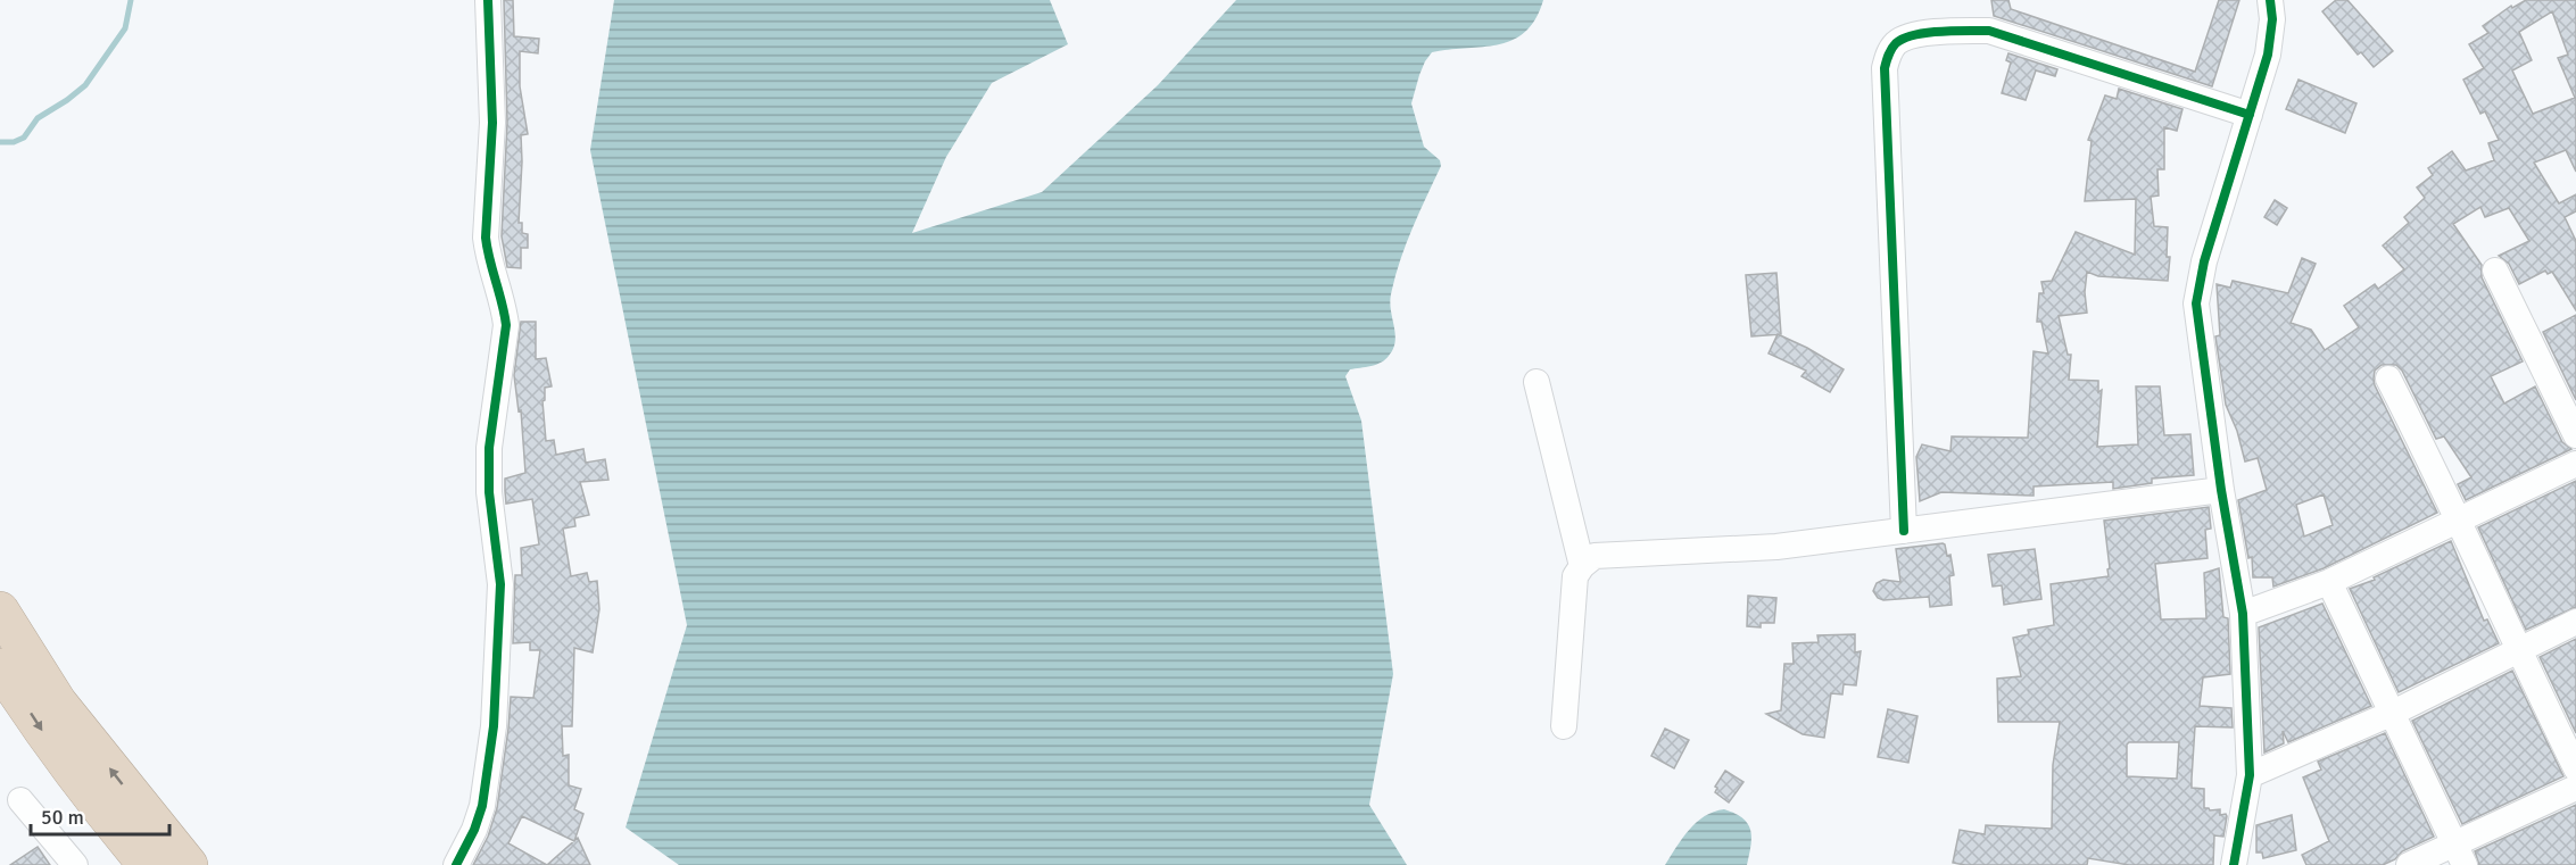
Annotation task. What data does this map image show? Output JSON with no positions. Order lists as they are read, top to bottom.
{
  "scale_bar": "50 m"
}
